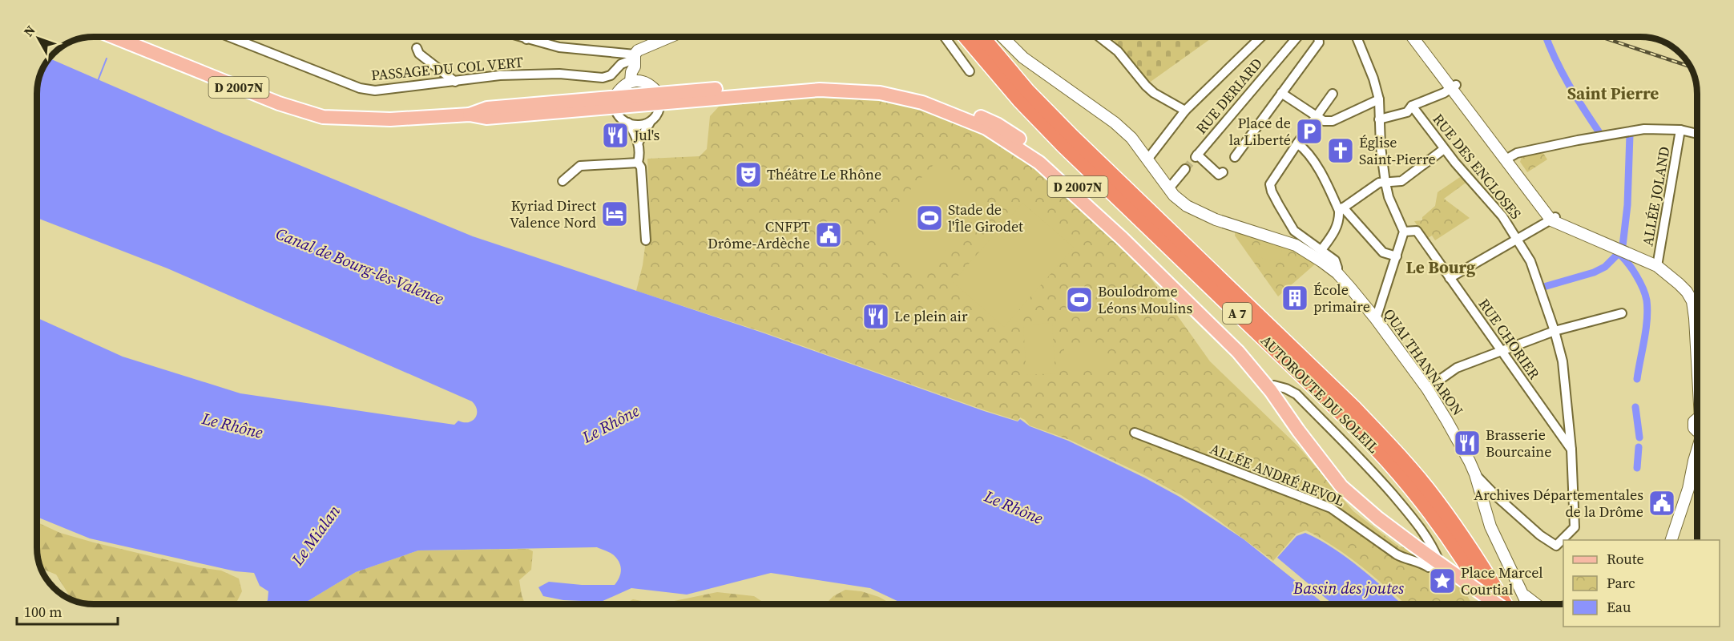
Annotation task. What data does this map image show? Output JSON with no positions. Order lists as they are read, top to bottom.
{
  "streets": {
    "highway": ["A 7", "AUTOROUTE DU SOLEIL"],
    "main road": ["D 2007N"],
    "street": [
      "PASSAGE DU COL VERT",
      "RUE DERIARD",
      "RUE DES ENCLOSES",
      "ALLÉE JOLAND",
      "RUE CHORIER",
      "QUAI THANNARON",
      "ALLÉE ANDRÉ REVOL"
    ]
  },
  "crossings": [
    ["D 2007N", "ALLÉE ANDRÉ REVOL"],
    ["RUE DES ENCLOSES", "RUE CHORIER"],
    ["RUE DES ENCLOSES", "QUAI THANNARON"]
  ],
  "districts": ["Saint Pierre", "Le Bourg"],
  "water": [
    "Canal de Bourg-lès-Valence",
    "Le Rhône",
    "Le Mialan",
    "Bassin des joutes"
  ],
  "places": {
    "parking": ["Place de la Liberté"],
    "restaurant": ["Jul's", "Le plein air", "Brasserie Bourcaine"],
    "church": ["Église Saint-Pierre"],
    "theatre": ["Théâtre Le Rhône"],
    "hotel": ["Kyriad Direct Valence Nord"],
    "sports": ["Stade de l'Île Girodet", "Boulodrome Léons Moulins"],
    "public building": ["CNFPT Drôme-Ardèche", "Archives Départementales de la Drôme"],
    "building": ["École primaire"],
    "place": ["Place Marcel Courtial"]
  },
  "legend": ["Route", "Parc", "Eau"],
  "scale_bar": "100 m",
  "north": "top left"
}
